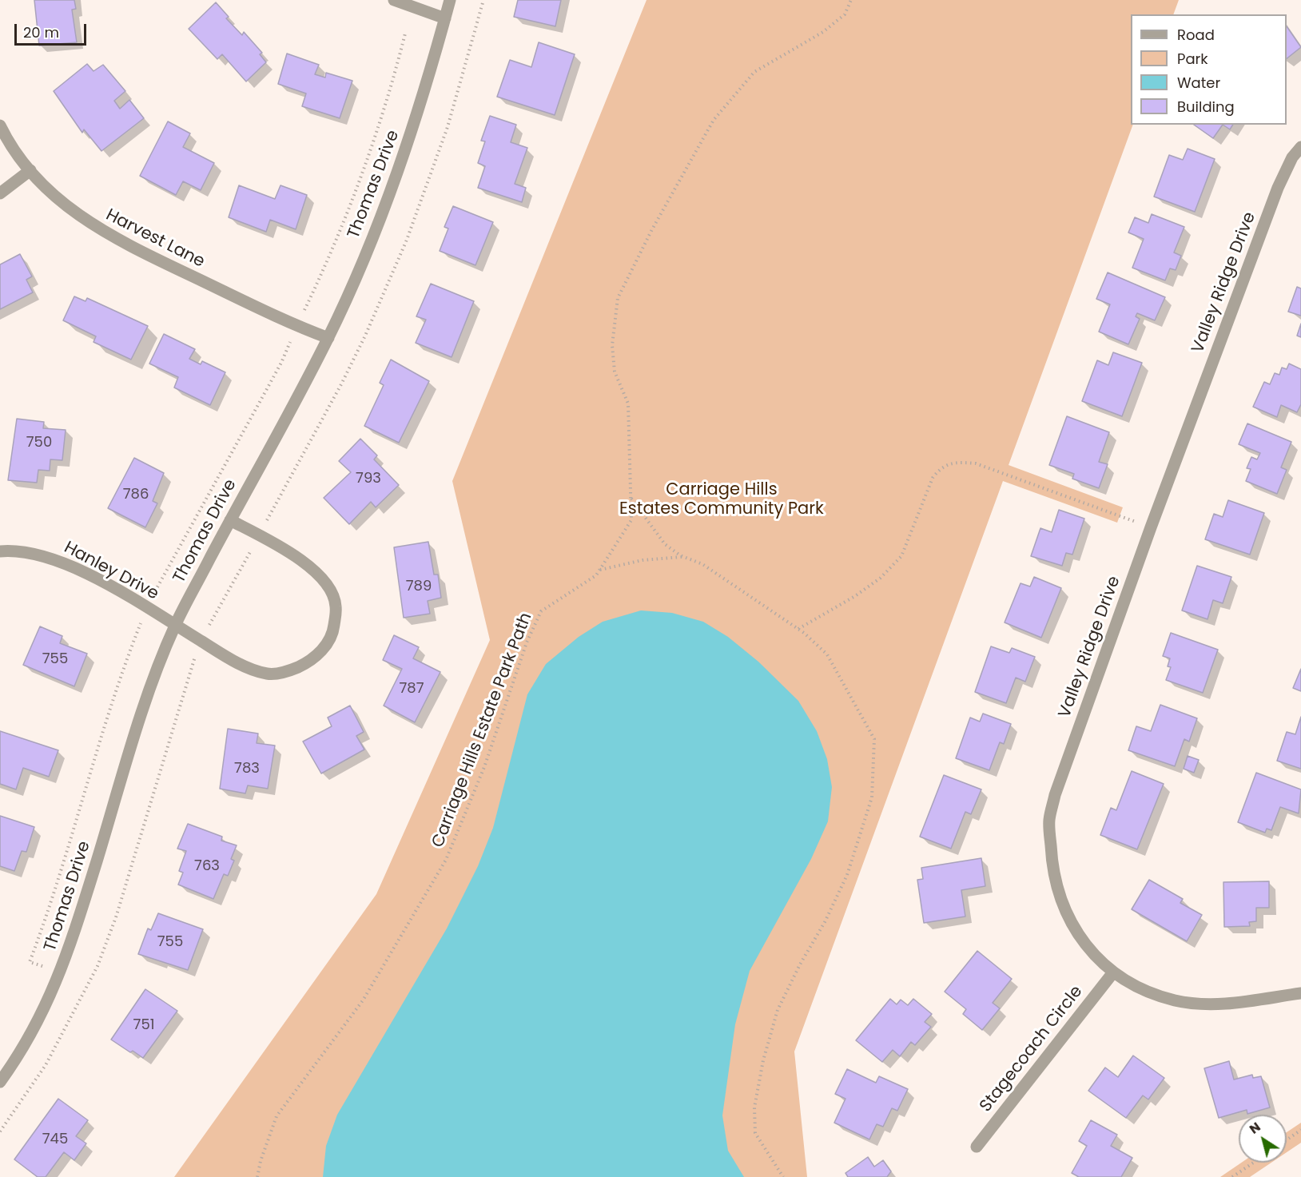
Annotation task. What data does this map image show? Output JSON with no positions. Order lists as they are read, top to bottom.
{
  "streets": {
    "street": [
      "Thomas Drive",
      "Harvest Lane",
      "Valley Ridge Drive",
      "Hanley Drive",
      "Stagecoach Circle"
    ],
    "path": ["Carriage Hills Estate Park Path"]
  },
  "crossings": [
    ["Thomas Drive", "Harvest Lane"],
    ["Thomas Drive", "Hanley Drive"],
    ["Valley Ridge Drive", "Stagecoach Circle"]
  ],
  "parks": ["Carriage Hills Estates Community Park"],
  "house_numbers": [
    "750",
    "793",
    "786",
    "789",
    "755",
    "787",
    "783",
    "763",
    "755",
    "751",
    "745"
  ],
  "legend": [
    "Road",
    "Park",
    "Water",
    "Building"
  ],
  "scale_bar": "20 m",
  "north": "top left"
}
